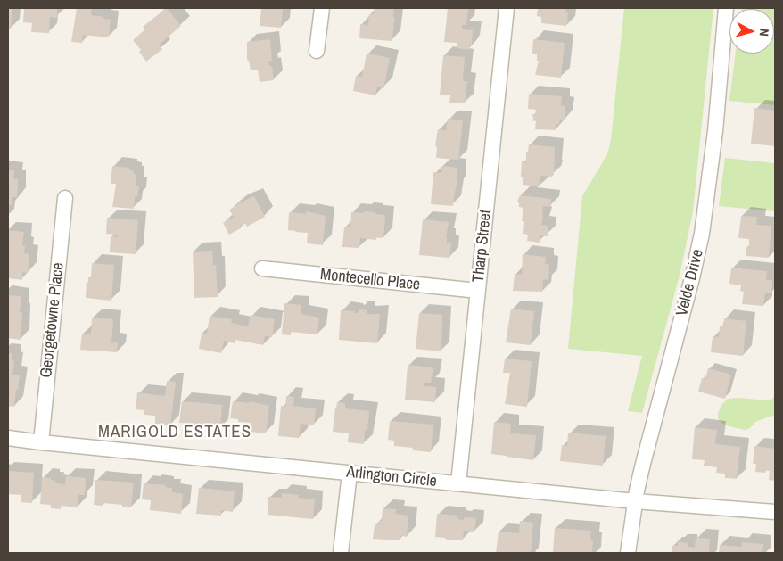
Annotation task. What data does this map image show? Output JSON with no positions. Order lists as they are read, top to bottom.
{
  "streets": {
    "street": [
      "Tharp Street",
      "Montecello Place",
      "Velde Drive",
      "Georgetowne Place",
      "Arlington Circle"
    ]
  },
  "crossings": [
    ["Tharp Street", "Montecello Place"],
    ["Tharp Street", "Arlington Circle"],
    ["Velde Drive", "Arlington Circle"],
    ["Georgetowne Place", "Arlington Circle"]
  ],
  "districts": ["MARIGOLD ESTATES"],
  "north": "right"
}
